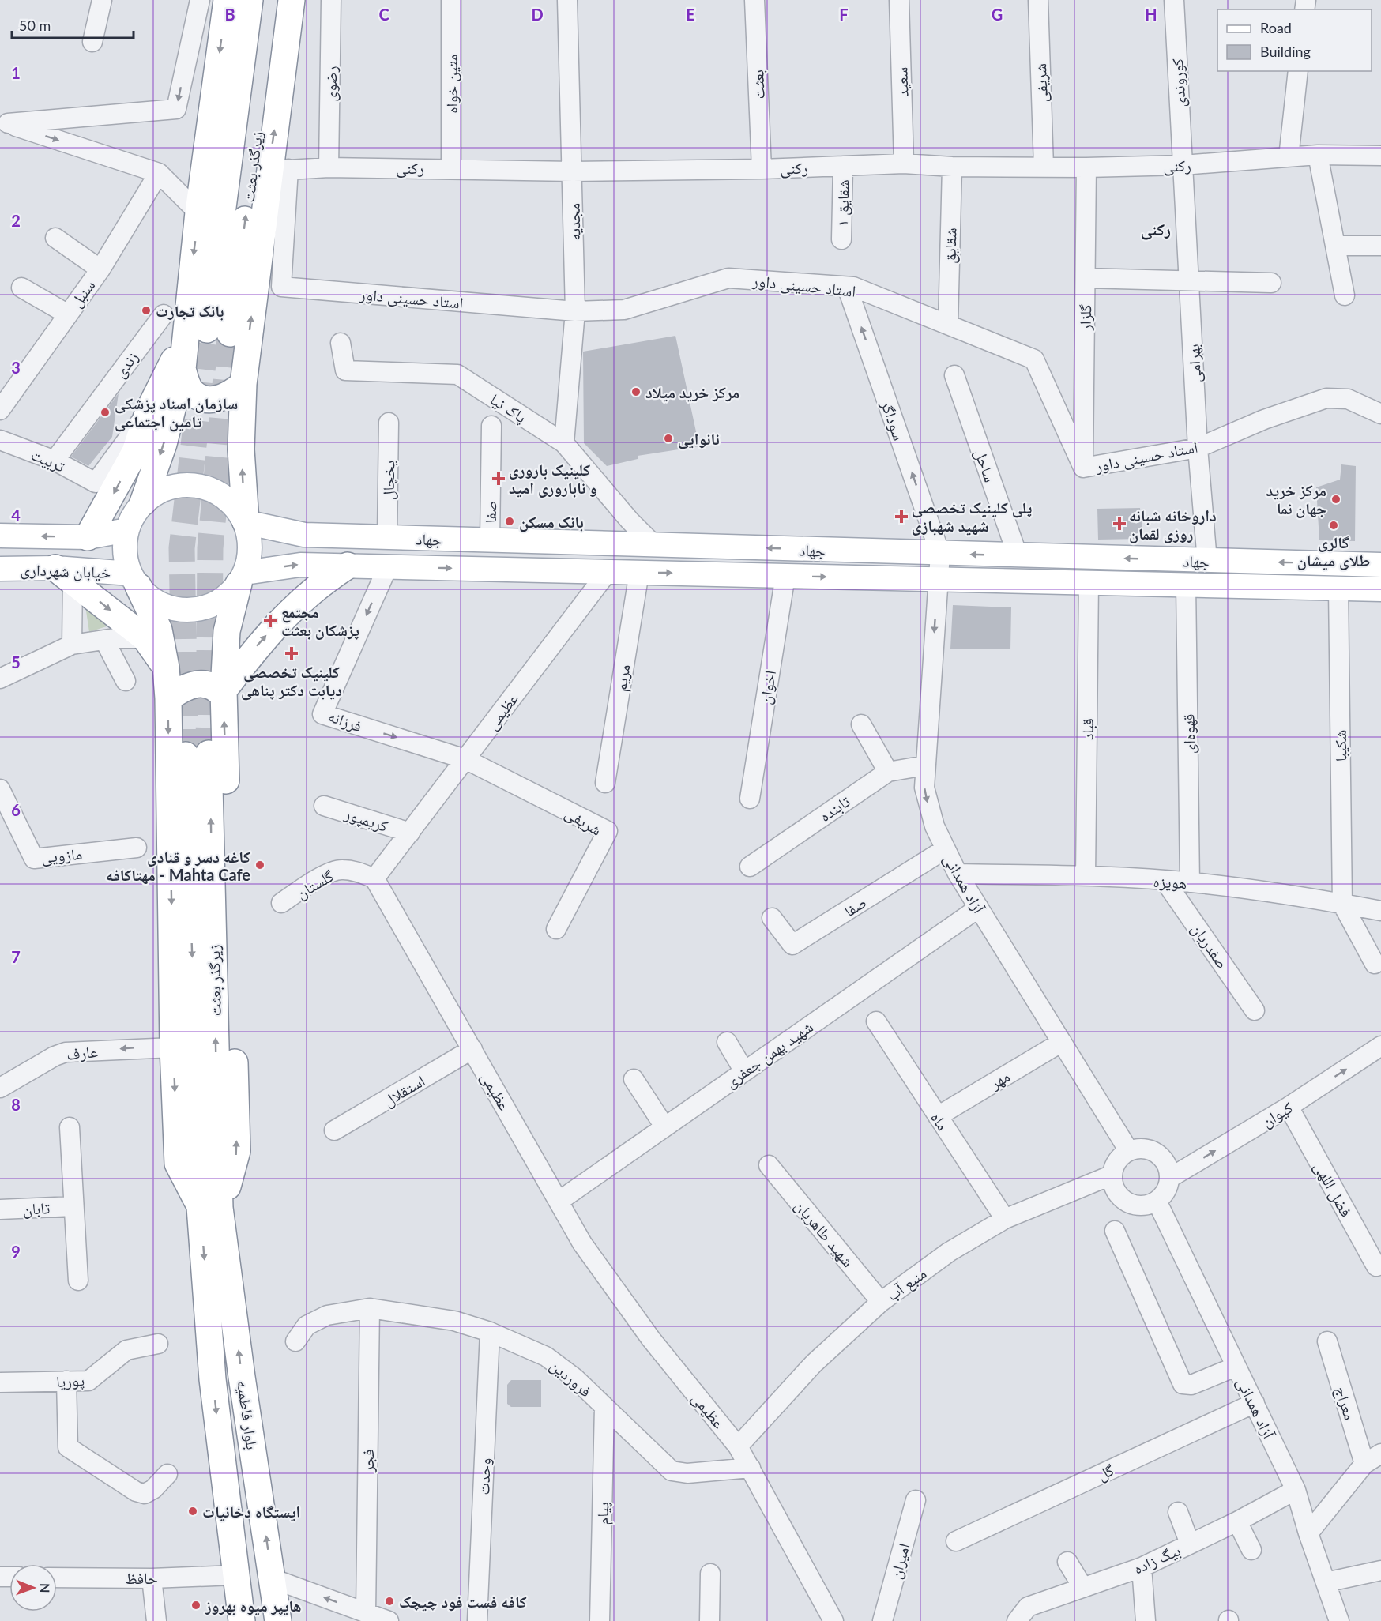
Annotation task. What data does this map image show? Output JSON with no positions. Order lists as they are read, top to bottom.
{
  "streets": {
    "highway": ["زیرگذر بعثت", "بلوار فاطمیه"],
    "main road": ["جهاد", "خیابان شهرداری"],
    "street": [
      "سعید",
      "شریفی",
      "کوروندی",
      "رضوی",
      "متین خواه",
      "بعثت",
      "رکنی",
      "شقایق ۱",
      "مجدیه",
      "شقایق",
      "استاد حسینی داور",
      "سنبل",
      "گلزار",
      "بهرامی",
      "زندی",
      "پاک نیا",
      "سوداگر",
      "تربیت",
      "ساحل",
      "یخچال",
      "صفا",
      "مریم",
      "اخوان",
      "عظیمی",
      "فرزانه",
      "قباد",
      "قهوه‌ای",
      "شکیبا",
      "تابنده",
      "کریمپور",
      "مازویی",
      "هویزه",
      "آزاد همدانی",
      "گلستان",
      "صفدریان",
      "عارف",
      "شهید بهمن جعفری",
      "مهر",
      "استقلال",
      "کیوان",
      "ماه",
      "فضل اللهی",
      "تابان",
      "شهید طاهریان",
      "منبع آب",
      "فروردین",
      "پوریا",
      "معراج",
      "فجر",
      "گل",
      "وحدت",
      "پیام",
      "بیگ زاده",
      "امیران",
      "حافظ"
    ]
  },
  "crossings": [
    ["سعید", "رکنی"],
    ["شریفی", "رکنی"],
    ["شریفی", "عظیمی"],
    ["شریفی", "فرزانه"],
    ["کوروندی", "رکنی"],
    ["کوروندی", "بهرامی"],
    ["رضوی", "رکنی"],
    ["متین خواه", "رکنی"],
    ["بعثت", "رکنی"],
    ["رکنی", "شقایق ۱"],
    ["رکنی", "مجدیه"],
    ["رکنی", "شقایق"],
    ["رکنی", "استاد حسینی داور"],
    ["رکنی", "گلزار"],
    ["رکنی", "بهرامی"],
    ["زیرگذر بعثت", "بلوار فاطمیه"],
    ["مجدیه", "استاد حسینی داور"],
    ["مجدیه", "پاک نیا"],
    ["شقایق", "استاد حسینی داور"],
    ["استاد حسینی داور", "گلزار"],
    ["استاد حسینی داور", "بهرامی"],
    ["استاد حسینی داور", "سوداگر"],
    ["بهرامی", "جهاد"],
    ["زندی", "تربیت"],
    ["پاک نیا", "جهاد"],
    ["سوداگر", "جهاد"],
    ["سوداگر", "آزاد همدانی"],
    ["ساحل", "جهاد"],
    ["یخچال", "جهاد"],
    ["صفا", "جهاد"],
    ["صفا", "آزاد همدانی"],
    ["جهاد", "خیابان شهرداری"],
    ["جهاد", "مریم"],
    ["جهاد", "اخوان"],
    ["جهاد", "عظیمی"],
    ["جهاد", "فرزانه"],
    ["جهاد", "قباد"],
    ["جهاد", "قهوه‌ای"],
    ["جهاد", "شکیبا"],
    ["جهاد", "آزاد همدانی"],
    ["عظیمی", "فرزانه"],
    ["عظیمی", "کریمپور"],
    ["عظیمی", "گلستان"],
    ["عظیمی", "شهید بهمن جعفری"],
    ["عظیمی", "استقلال"],
    ["عظیمی", "منبع آب"],
    ["عظیمی", "فروردین"],
    ["قباد", "هویزه"],
    ["قهوه‌ای", "هویزه"],
    ["شکیبا", "هویزه"],
    ["تابنده", "آزاد همدانی"],
    ["هویزه", "آزاد همدانی"],
    ["هویزه", "صفدریان"],
    ["آزاد همدانی", "شهید بهمن جعفری"],
    ["آزاد همدانی", "مهر"],
    ["آزاد همدانی", "کیوان"],
    ["آزاد همدانی", "منبع آب"],
    ["آزاد همدانی", "گل"],
    ["آزاد همدانی", "بیگ زاده"],
    ["مهر", "ماه"],
    ["کیوان", "فضل اللهی"],
    ["کیوان", "منبع آب"],
    ["ماه", "منبع آب"],
    ["شهید طاهریان", "منبع آب"],
    ["فروردین", "فجر"],
    ["فروردین", "وحدت"],
    ["فروردین", "پیام"],
    ["بلوار فاطمیه", "حافظ"]
  ],
  "one_way": ["سوداگر", "عارف", "کیوان"],
  "districts": ["رکنی"],
  "places": {
    "other": [
      "بانک تجارت",
      "مرکز خرید میلاد",
      "سازمان اسناد پزشکی تامین اجتماعی",
      "نانوایی",
      "مرکز خرید جهان نما",
      "بانک مسکن",
      "گالری طلای میشان",
      "کاغه دسر و قنادی مهتاکافه - Mahta Cafe",
      "ایستگاه دخانیات",
      "کافه فست فود چیچک",
      "هایپر میوه بهروز"
    ],
    "health": [
      "کلینیک باروری و ناباروری امید",
      "پلی کلینیک تخصصی شهید شهبازی",
      "داروخانه شبانه روزی لقمان",
      "مجتمع پزشکان بعثت",
      "کلینیک تخصصی دیابت دکتر پناهی"
    ]
  },
  "legend": ["Road", "Building"],
  "scale_bar": "50 m",
  "north": "right",
  "grid": {
    "columns": [
      "B",
      "C",
      "D",
      "E",
      "F",
      "G",
      "H"
    ],
    "rows": [
      "1",
      "2",
      "3",
      "4",
      "5",
      "6",
      "7",
      "8",
      "9"
    ]
  }
}
